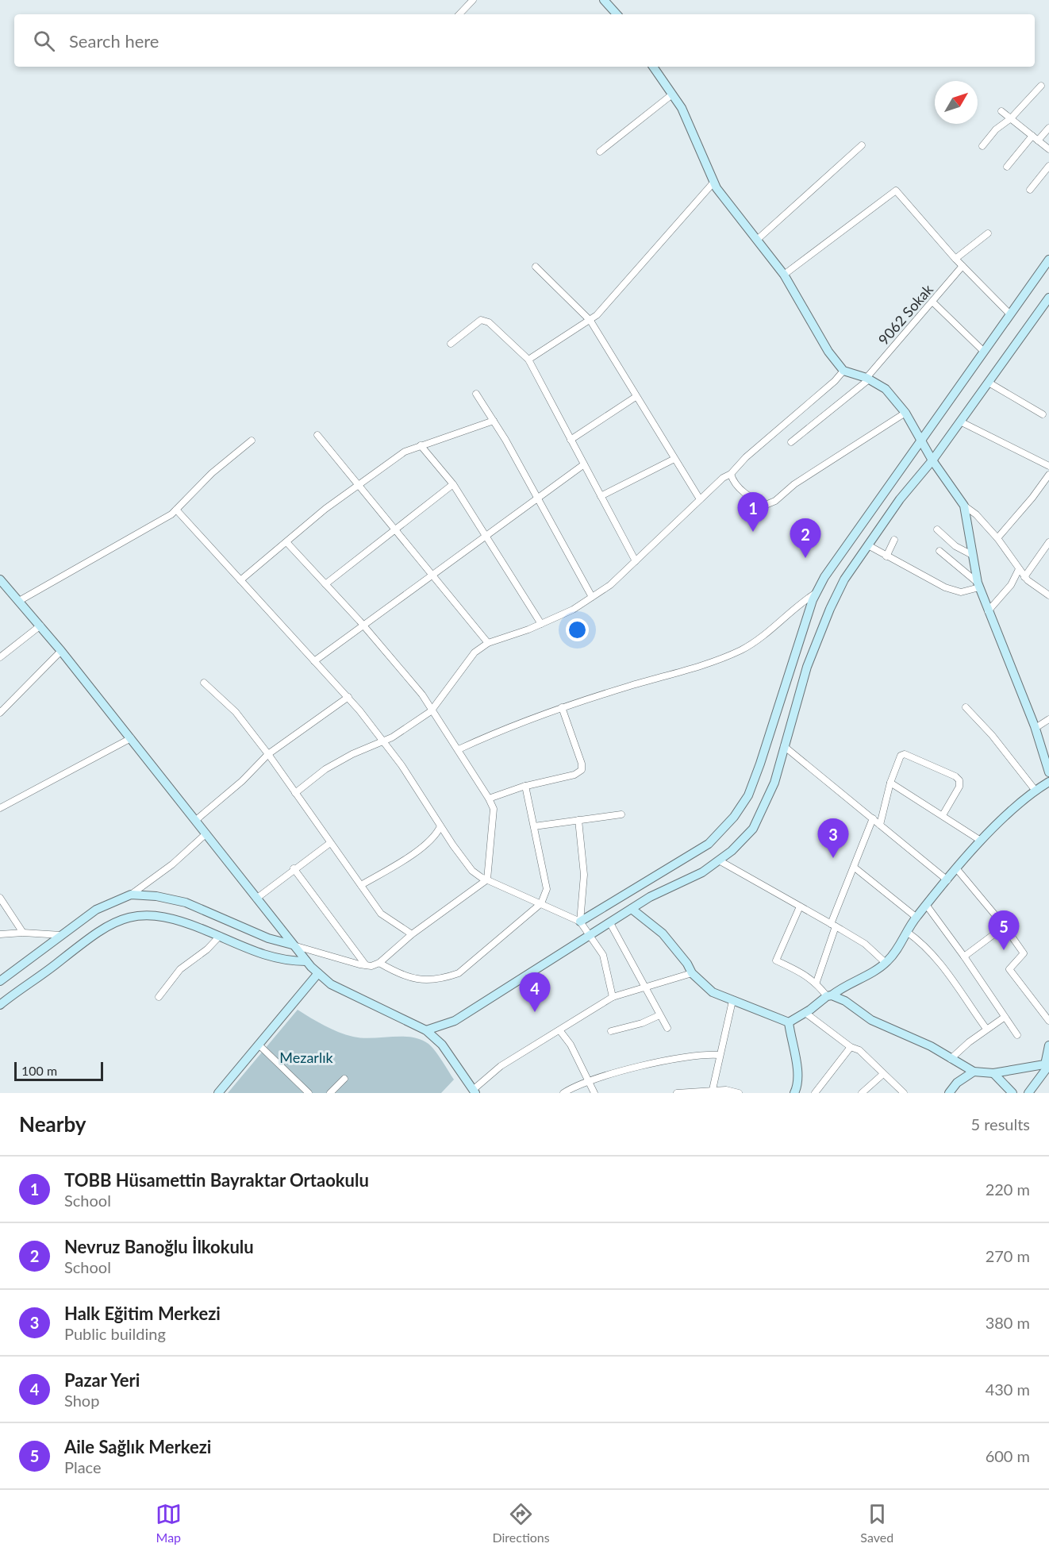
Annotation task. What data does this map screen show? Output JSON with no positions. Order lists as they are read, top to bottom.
{
  "streets": {
    "street": ["9062 Sokak"]
  },
  "parks": ["Mezarlık"],
  "scale_bar": "100 m",
  "north": "top right",
  "page": {
    "search": "Search here",
    "pins": [
      "1",
      "2",
      "3",
      "5",
      "4"
    ],
    "scale": "100 m",
    "heading": ["Nearby", "5 results"],
    "list": [
      {
        "mark": "1",
        "name": "TOBB Hüsamettin Bayraktar Ortaokulu",
        "note": "School",
        "value": "220 m"
      },
      {
        "mark": "2",
        "name": "Nevruz Banoğlu İlkokulu",
        "note": "School",
        "value": "270 m"
      },
      {
        "mark": "3",
        "name": "Halk Eğitim Merkezi",
        "note": "Public building",
        "value": "380 m"
      },
      {
        "mark": "4",
        "name": "Pazar Yeri",
        "note": "Shop",
        "value": "430 m"
      },
      {
        "mark": "5",
        "name": "Aile Sağlık Merkezi",
        "note": "Place",
        "value": "600 m"
      }
    ],
    "nav": ["Map", "Directions", "Saved"]
  }
}
